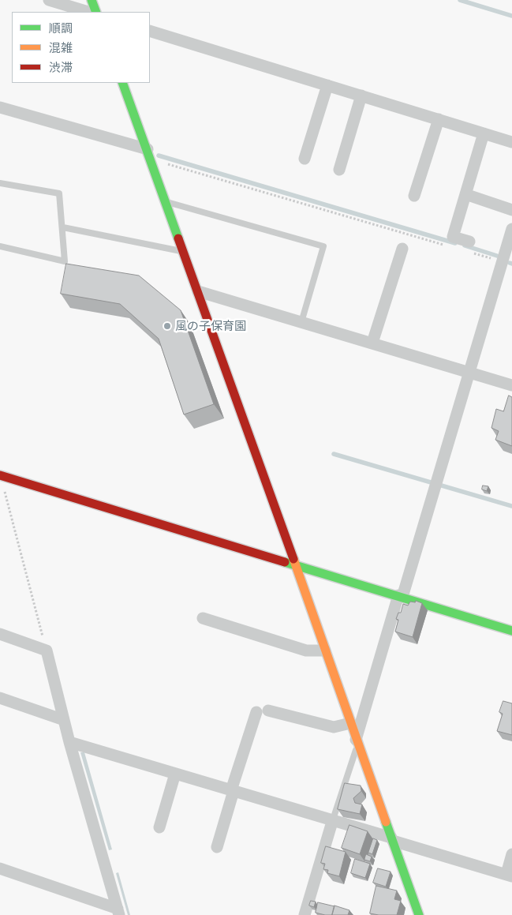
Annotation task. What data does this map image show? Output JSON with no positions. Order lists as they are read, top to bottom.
{
  "places": ["風の子保育園"],
  "legend": ["順調", "混雑", "渋滞"]
}
